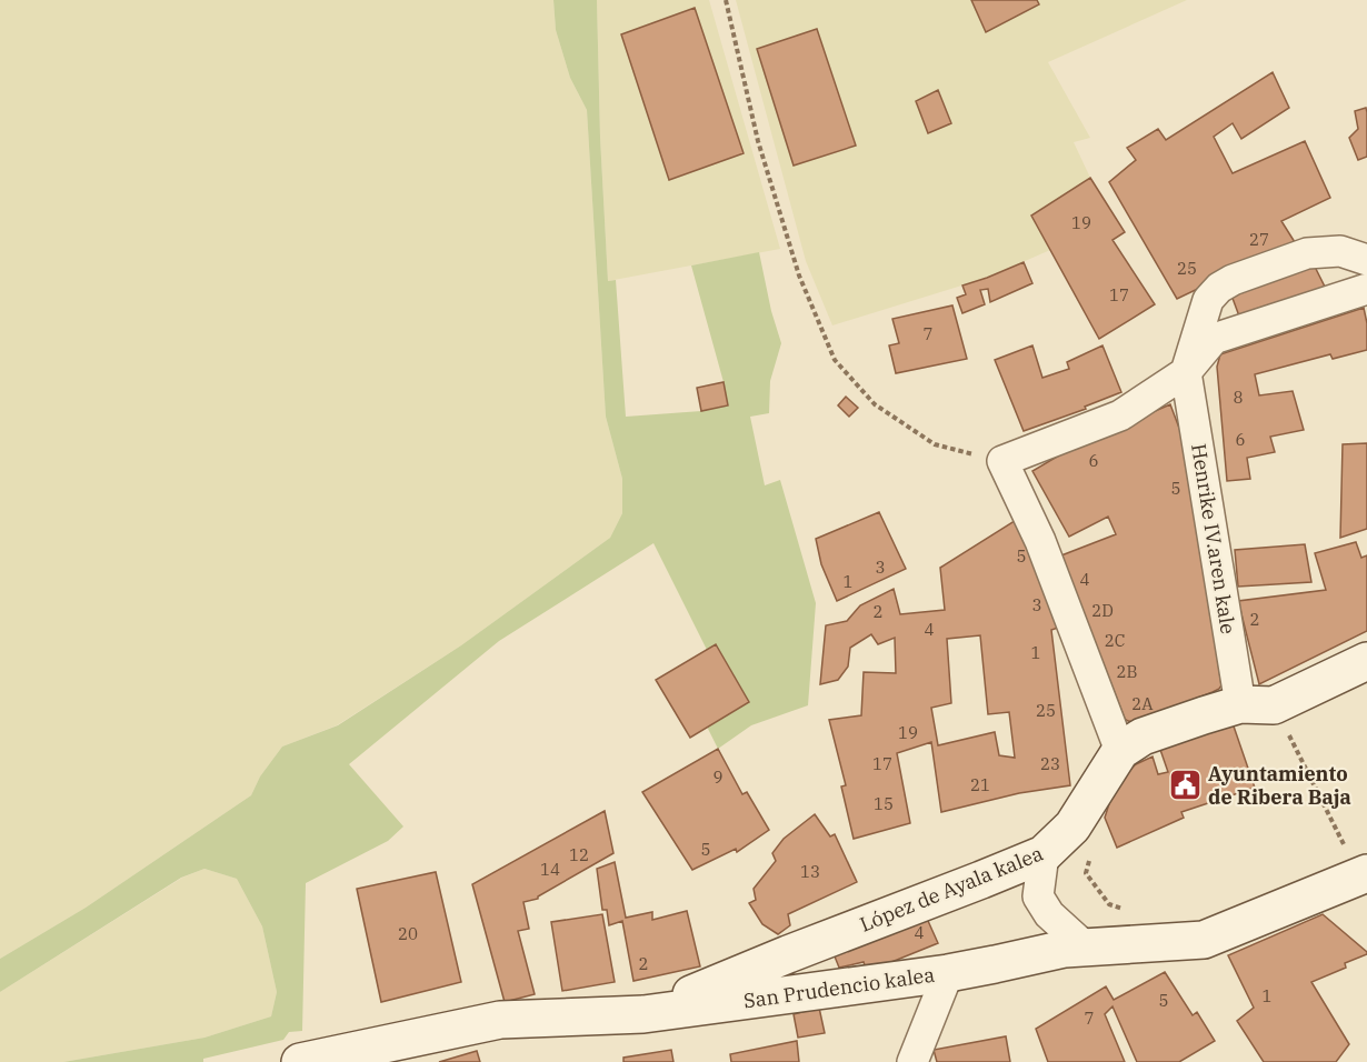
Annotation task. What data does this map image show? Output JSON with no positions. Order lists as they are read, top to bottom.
{
  "streets": {
    "street": ["Henrike IV.aren kale", "López de Ayala kalea", "San Prudencio kalea"]
  },
  "crossings": [
    ["Henrike IV.aren kale", "López de Ayala kalea"],
    ["López de Ayala kalea", "San Prudencio kalea"]
  ],
  "places": {
    "public building": ["Ayuntamiento de Ribera Baja"]
  },
  "house_numbers": [
    "19",
    "27",
    "25",
    "17",
    "7",
    "8",
    "6",
    "6",
    "5",
    "5",
    "3",
    "4",
    "1",
    "3",
    "2D",
    "2",
    "2",
    "4",
    "2C",
    "1",
    "2B",
    "2A",
    "25",
    "19",
    "17",
    "23",
    "9",
    "21",
    "15",
    "5",
    "12",
    "14",
    "13",
    "4",
    "20",
    "2",
    "1",
    "5",
    "7"
  ]
}
